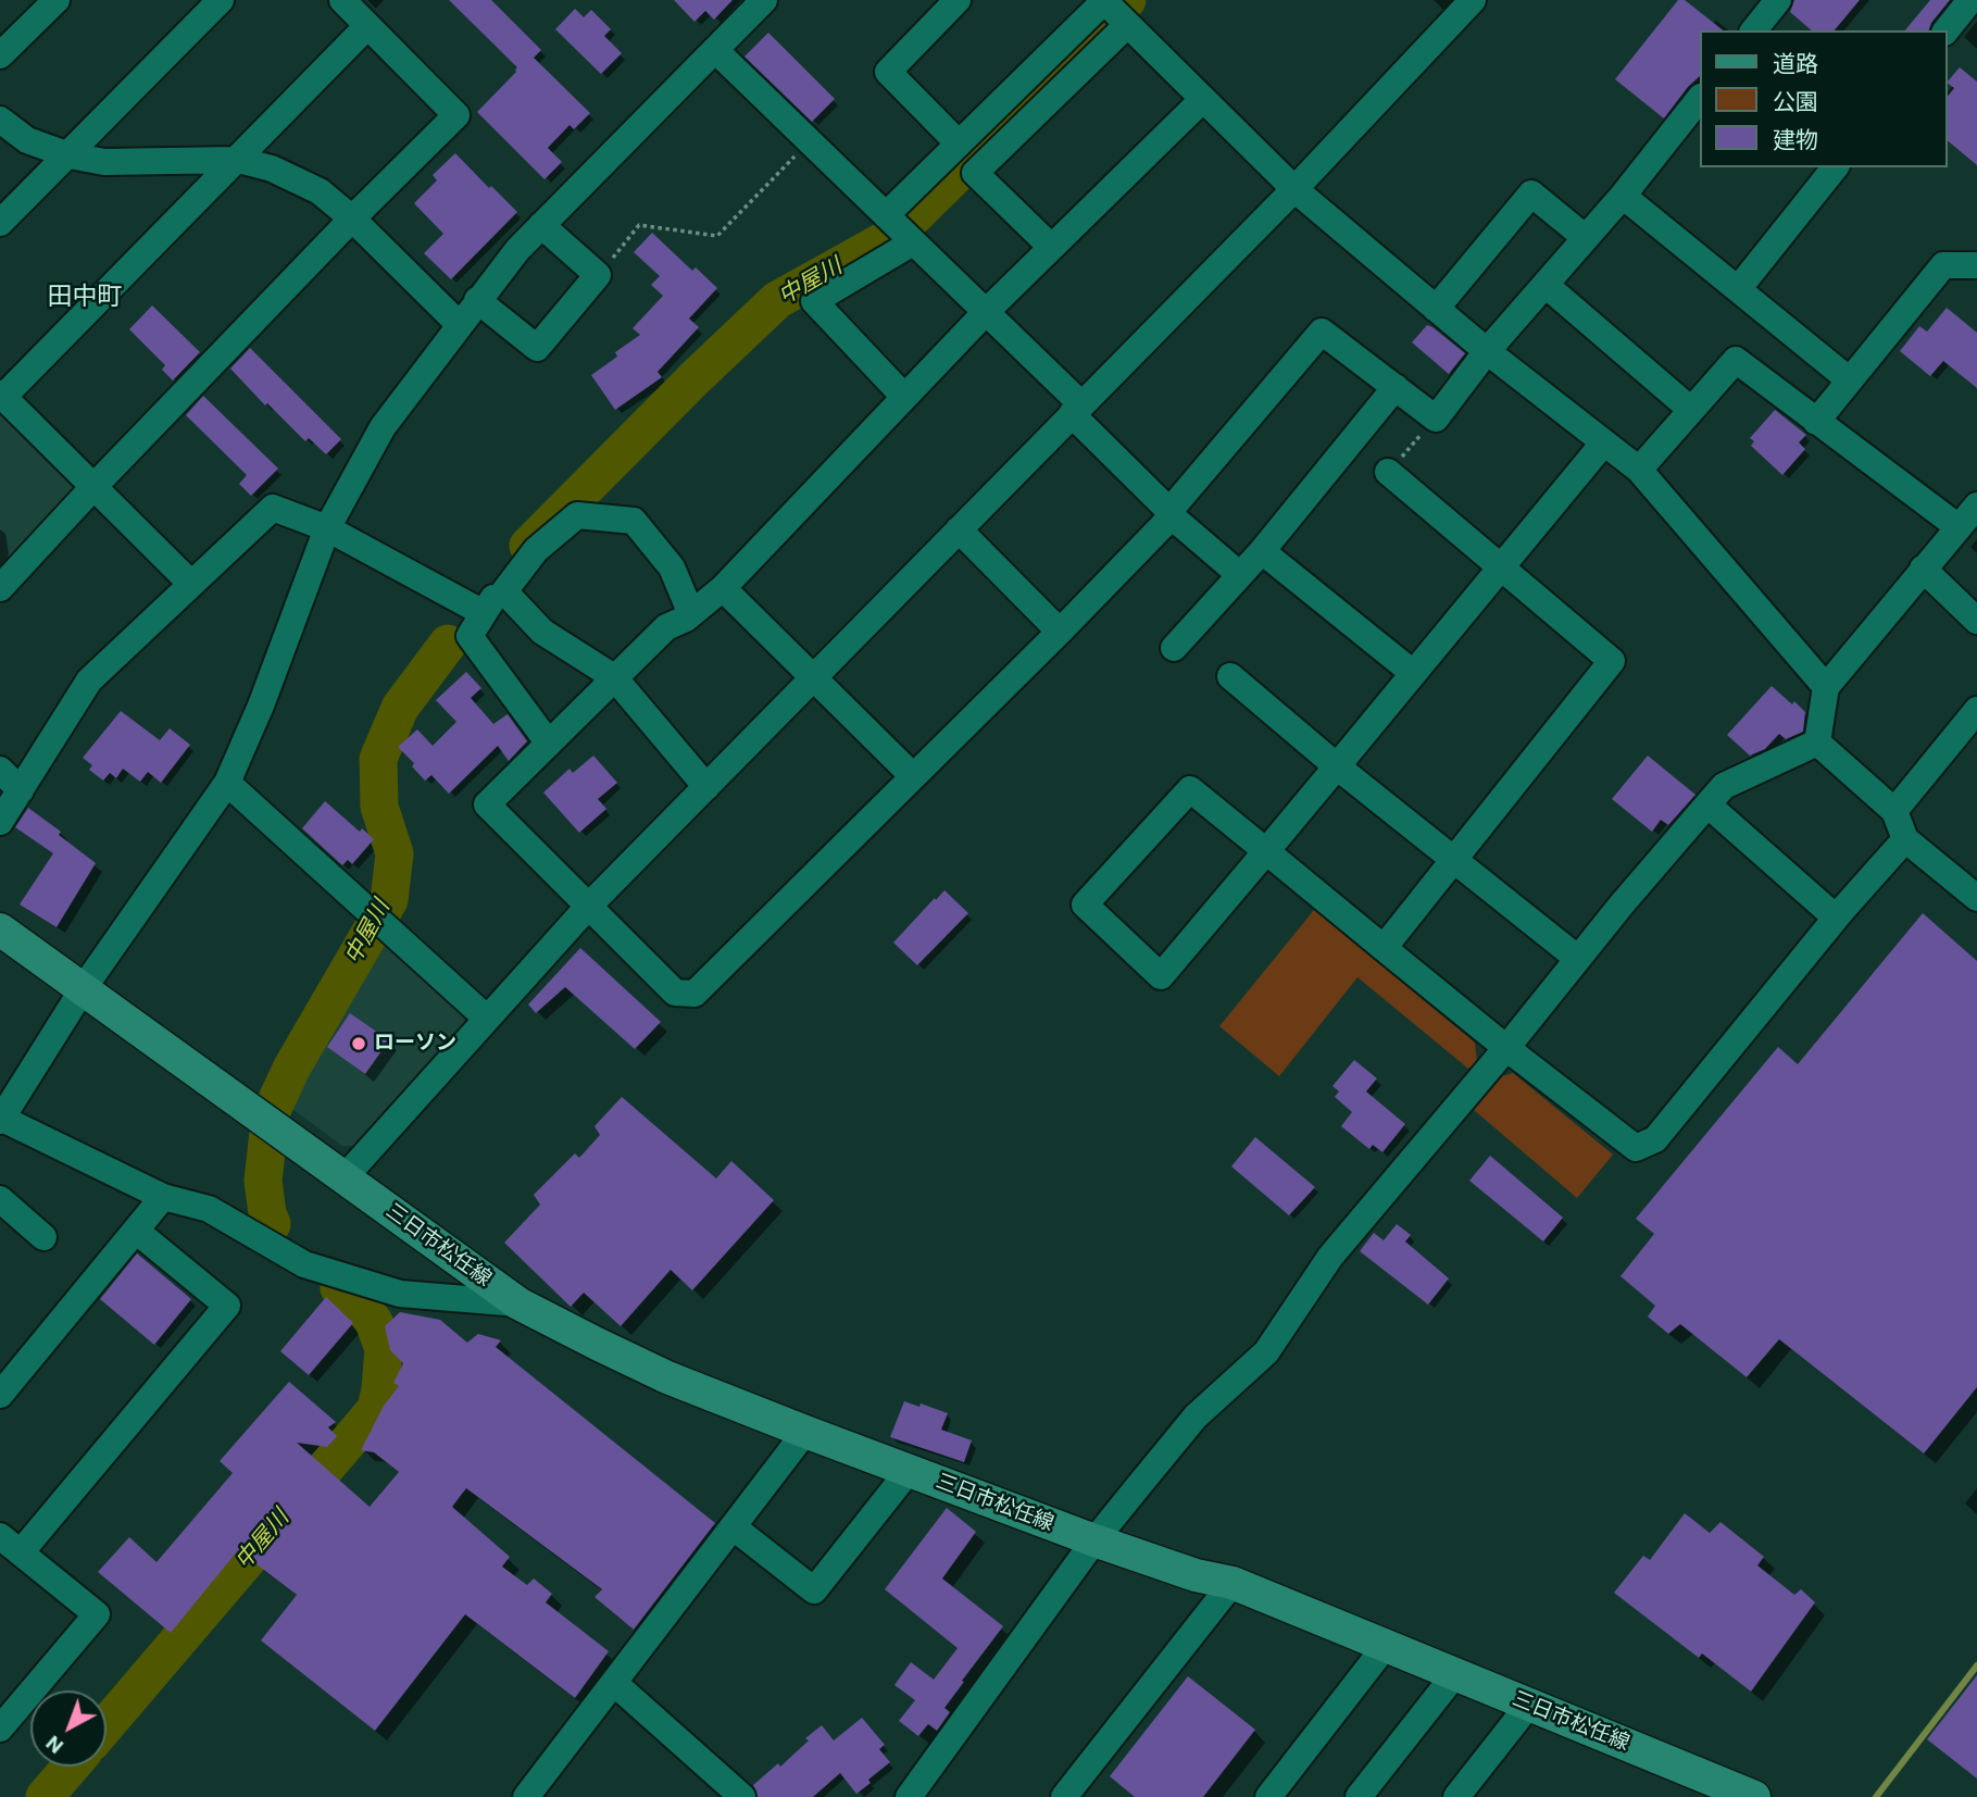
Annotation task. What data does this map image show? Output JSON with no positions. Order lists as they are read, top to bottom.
{
  "streets": {
    "main road": ["三日市松任線"]
  },
  "districts": ["田中町"],
  "water": ["中屋川"],
  "places": ["ローソン"],
  "legend": ["道路", "公園", "建物"],
  "north": "bottom left"
}
